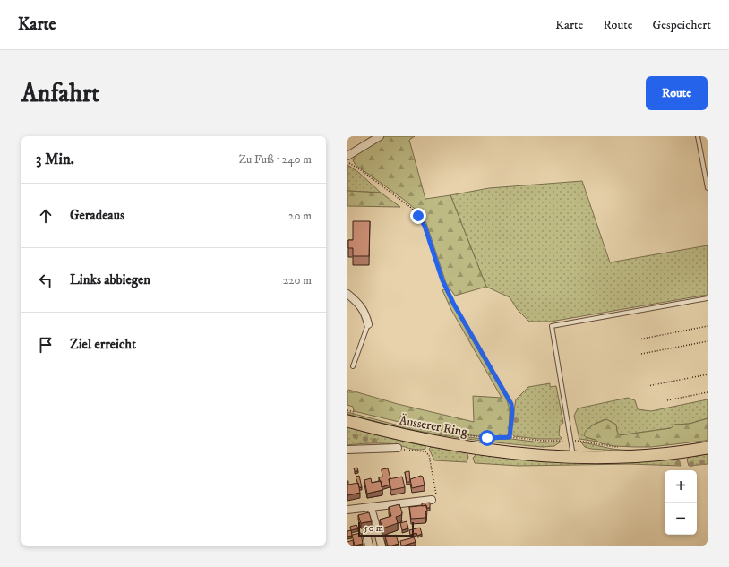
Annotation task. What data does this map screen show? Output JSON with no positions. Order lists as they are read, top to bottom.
{
  "streets": {
    "main road": ["Äusserer Ring"]
  },
  "scale_bar": "50 m",
  "page": {
    "header": "Karte",
    "nav": ["Karte", "Route", "Gespeichert"],
    "buttons": "Route",
    "title": "Anfahrt",
    "heading": ["3 Min.", "Zu Fuß · 240 m"],
    "list": [
      ["Geradeaus", "20 m"],
      ["Links abbiegen", "220 m"],
      "Ziel erreicht"
    ],
    "map_buttons": ["+", "−"],
    "scale": "50 m"
  }
}
